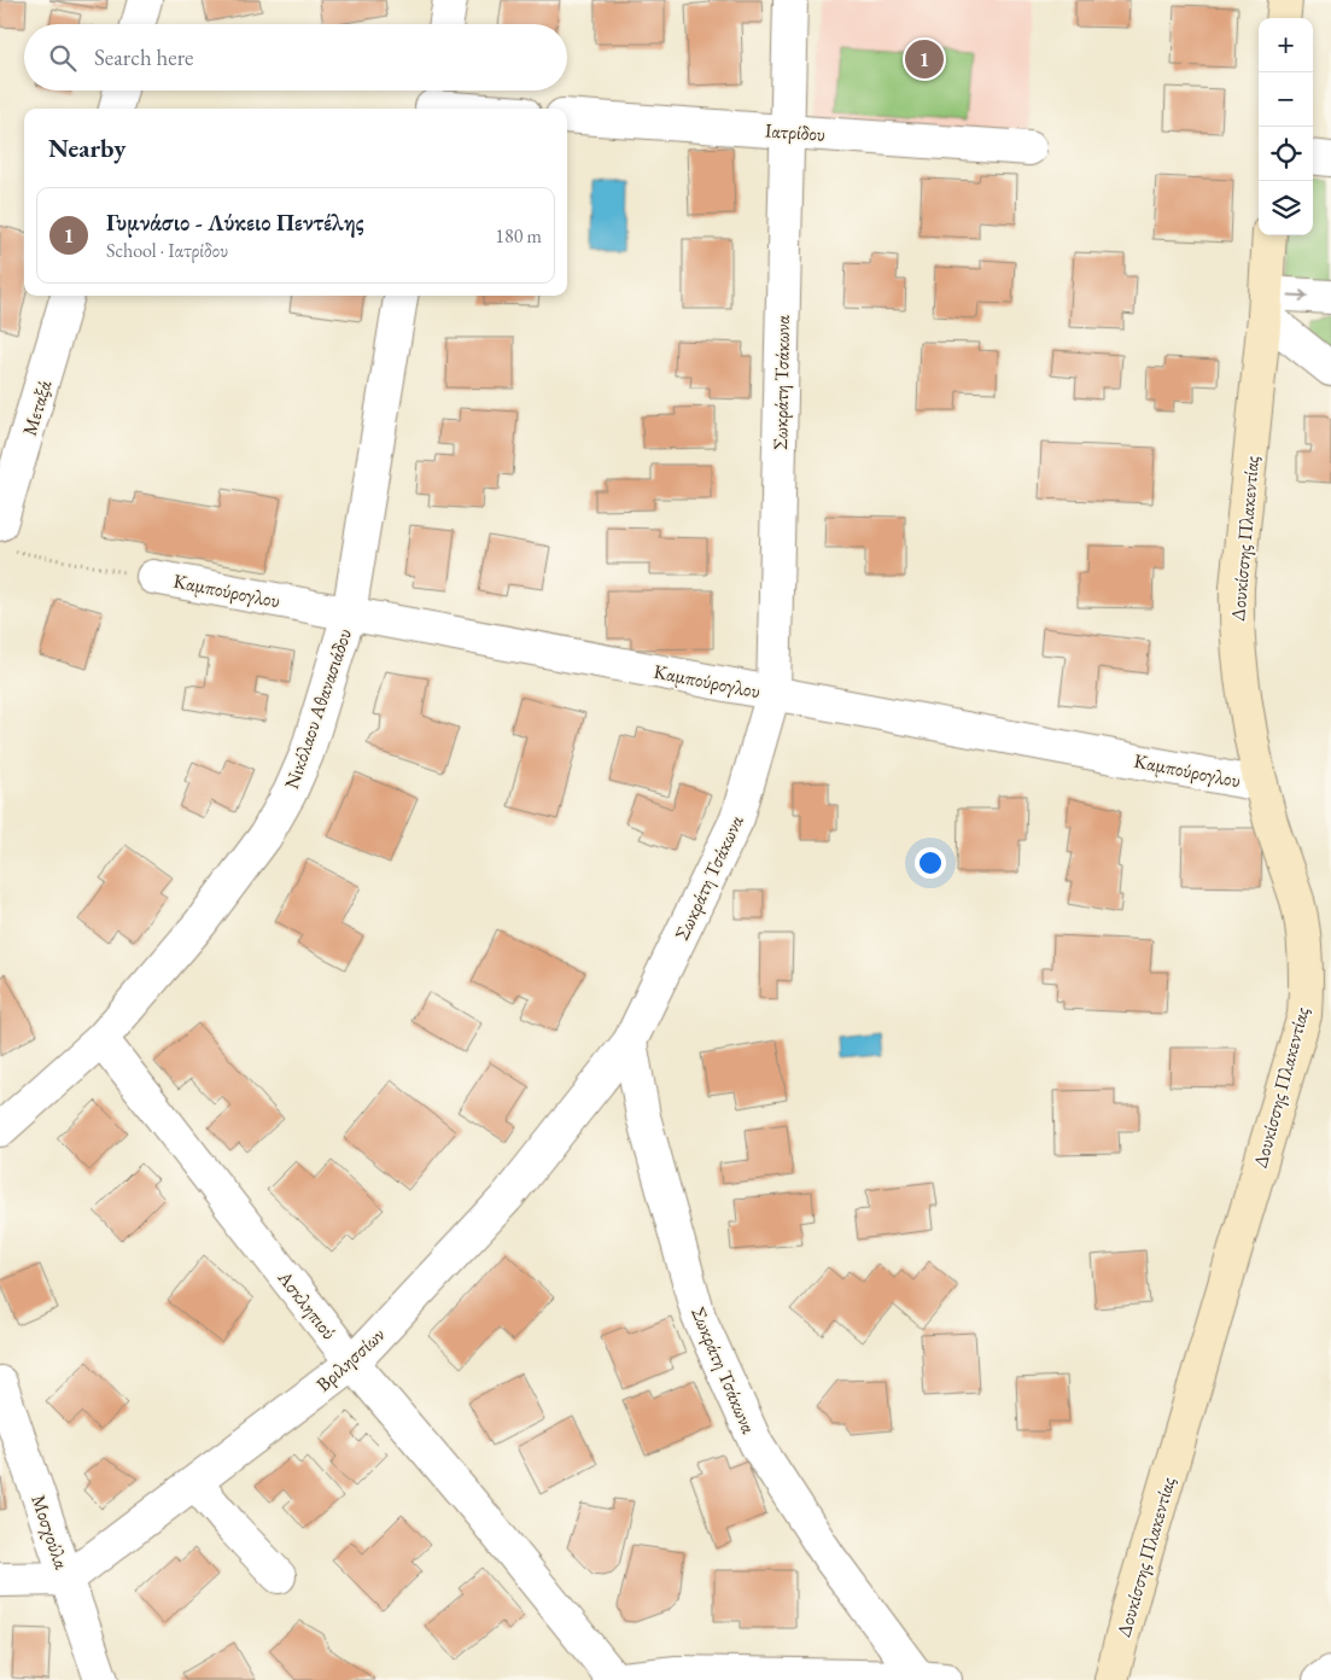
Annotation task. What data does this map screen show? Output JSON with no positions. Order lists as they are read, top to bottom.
{
  "streets": {
    "main road": ["Δουκίσσης Πλακεντίας"],
    "street": [
      "Ιατρίδου",
      "Σωκράτη Τσάκωνα",
      "Μεταξά",
      "Καμπούρογλου",
      "Νικόλαου Αθανασιάδου",
      "Ασκληπιού",
      "Βριλησσίων",
      "Μοσχούλα"
    ]
  },
  "crossings": [
    ["Ιατρίδου", "Σωκράτη Τσάκωνα"],
    ["Σωκράτη Τσάκωνα", "Καμπούρογλου"],
    ["Σωκράτη Τσάκωνα", "Βριλησσίων"],
    ["Δουκίσσης Πλακεντίας", "Καμπούρογλου"],
    ["Καμπούρογλου", "Νικόλαου Αθανασιάδου"],
    ["Νικόλαου Αθανασιάδου", "Ασκληπιού"],
    ["Ασκληπιού", "Βριλησσίων"],
    ["Βριλησσίων", "Μοσχούλα"]
  ],
  "page": {
    "map_buttons": ["+", "−"],
    "search": "Search here",
    "pins": "1",
    "heading": "Nearby",
    "list": [
      {
        "mark": "1",
        "name": "Γυμνάσιο - Λύκειο Πεντέλης",
        "note": "School · Ιατρίδου",
        "value": "180 m"
      }
    ]
  }
}
